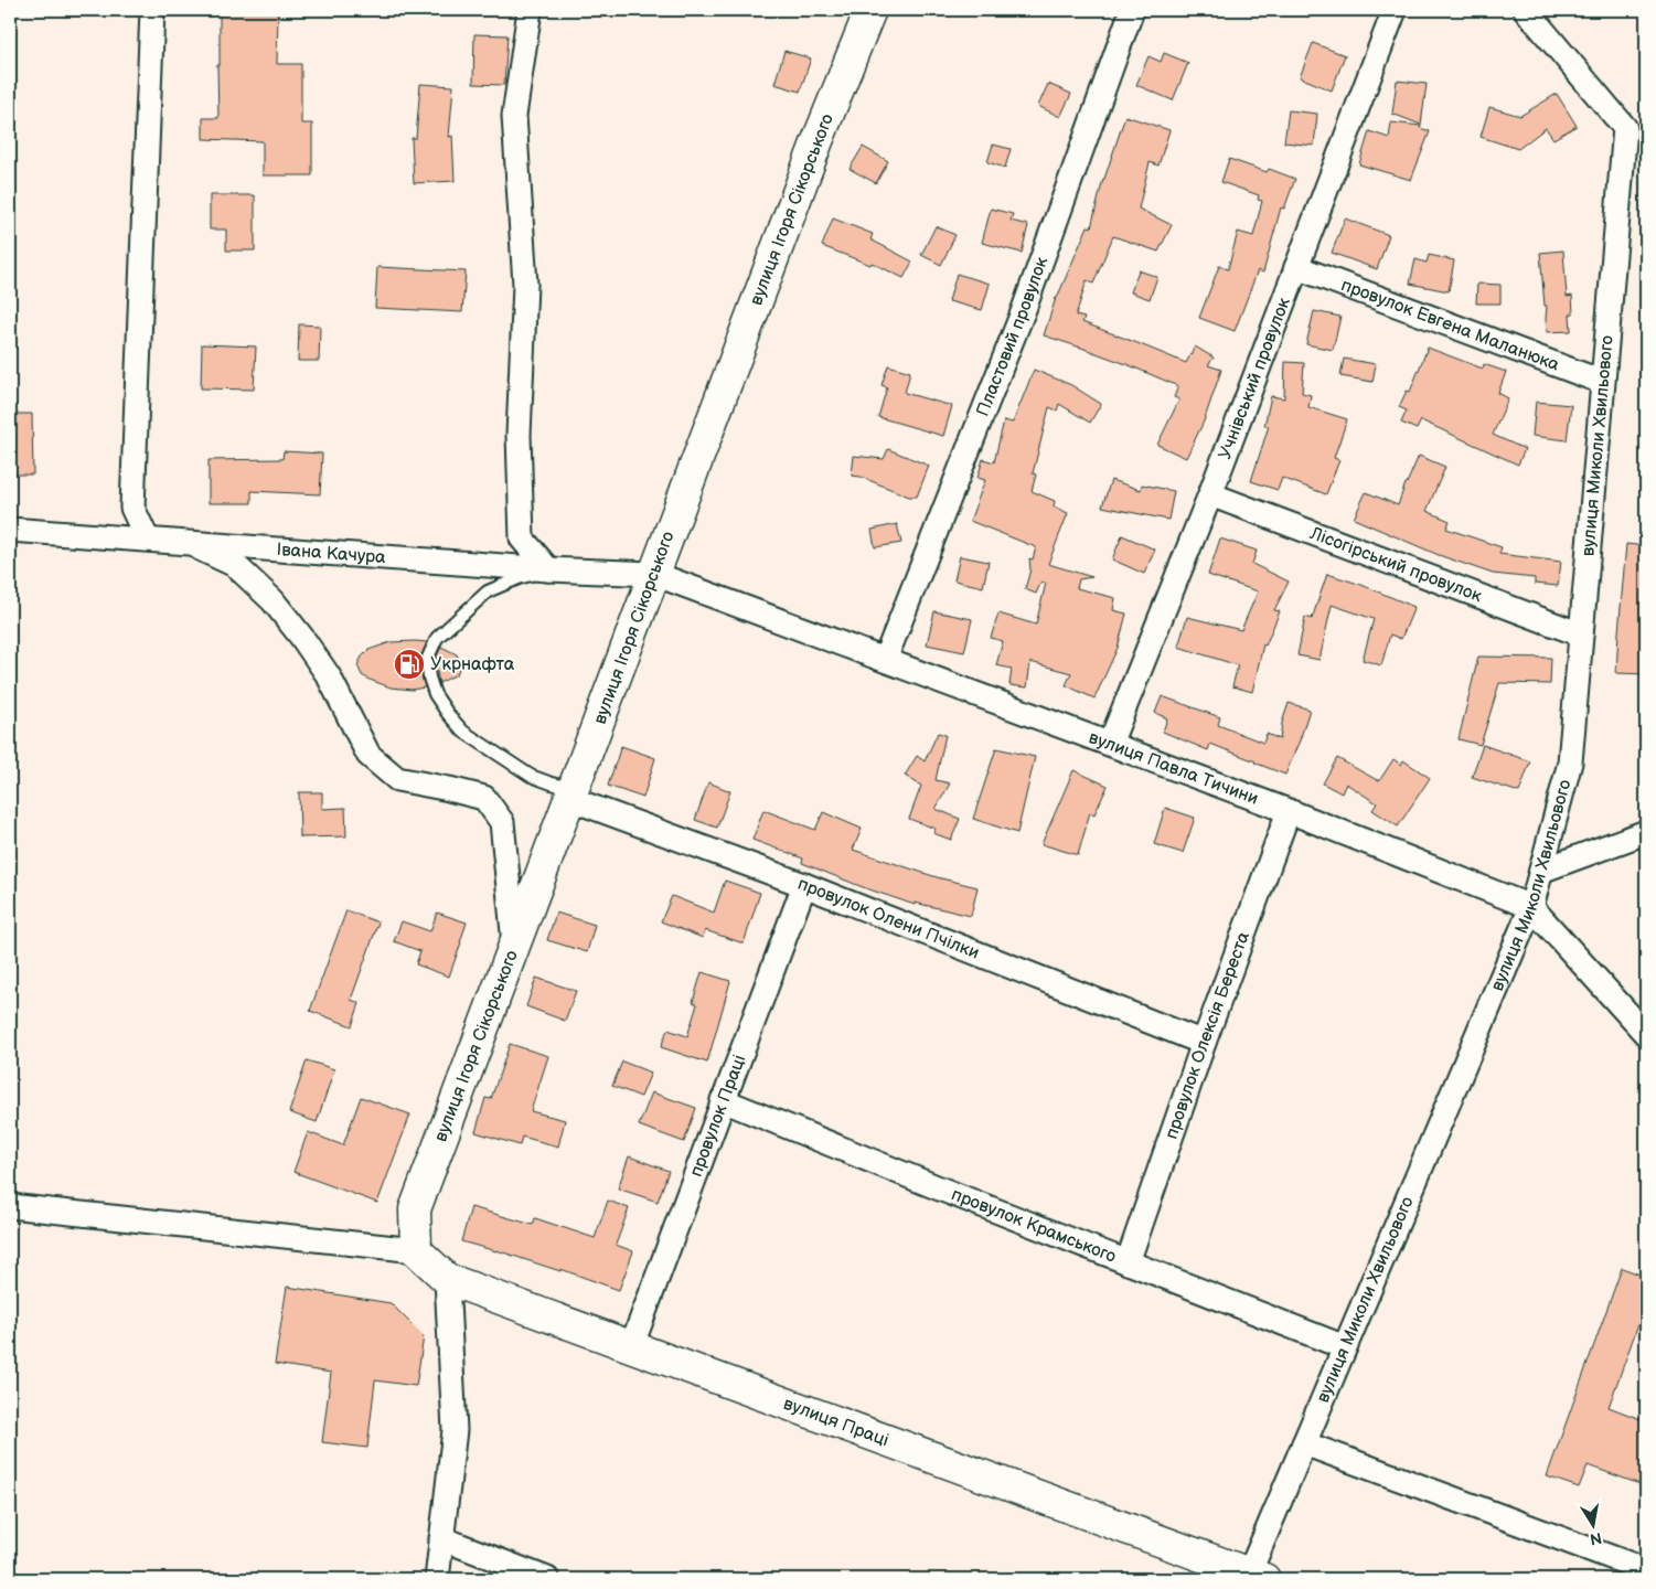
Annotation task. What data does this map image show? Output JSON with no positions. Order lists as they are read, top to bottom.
{
  "streets": {
    "main road": ["вулиця Ігоря Сікорського", "вулиця Праці"],
    "street": [
      "провулок Евгена Маланюка",
      "Пластовий провулок",
      "Учнівський провулок",
      "вулиця Миколи Хвильового",
      "Івана Качура",
      "Лісогірський провулок",
      "вулиця Павла Тичини",
      "провулок Олени Пчілки",
      "провулок Олексія Береста",
      "провулок Праці",
      "провулок Крамського"
    ]
  },
  "crossings": [
    ["вулиця Ігоря Сікорського", "Івана Качура"],
    ["вулиця Ігоря Сікорського", "вулиця Павла Тичини"],
    ["вулиця Ігоря Сікорського", "провулок Олени Пчілки"],
    ["вулиця Ігоря Сікорського", "вулиця Праці"],
    ["провулок Евгена Маланюка", "Учнівський провулок"],
    ["провулок Евгена Маланюка", "вулиця Миколи Хвильового"],
    ["Пластовий провулок", "вулиця Павла Тичини"],
    ["Учнівський провулок", "Лісогірський провулок"],
    ["Учнівський провулок", "вулиця Павла Тичини"],
    ["вулиця Миколи Хвильового", "Лісогірський провулок"],
    ["вулиця Миколи Хвильового", "вулиця Павла Тичини"],
    ["вулиця Миколи Хвильового", "провулок Крамського"],
    ["вулиця Миколи Хвильового", "вулиця Праці"],
    ["Івана Качура", "вулиця Павла Тичини"],
    ["вулиця Павла Тичини", "провулок Олексія Береста"],
    ["провулок Олени Пчілки", "провулок Олексія Береста"],
    ["провулок Олени Пчілки", "провулок Праці"],
    ["провулок Олексія Береста", "провулок Крамського"],
    ["провулок Праці", "провулок Крамського"],
    ["провулок Праці", "вулиця Праці"]
  ],
  "places": {
    "fuel station": ["Укрнафта"]
  },
  "north": "bottom"
}
